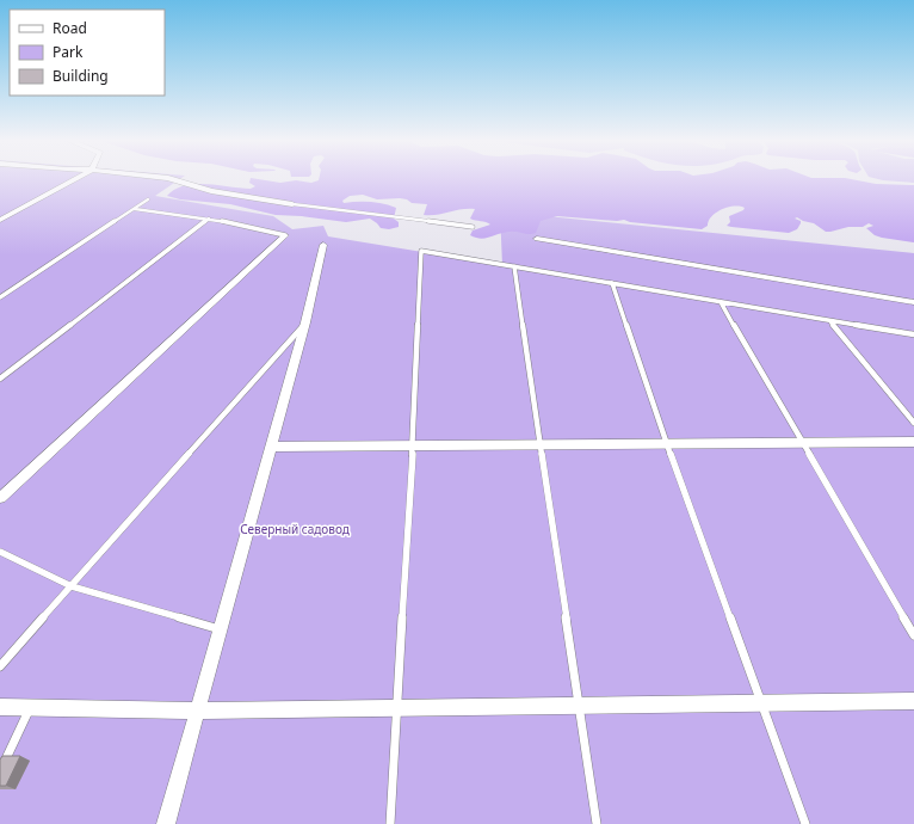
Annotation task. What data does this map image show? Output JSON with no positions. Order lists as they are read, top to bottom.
{
  "parks": ["Северный садовод"],
  "legend": ["Road", "Park", "Building"]
}
